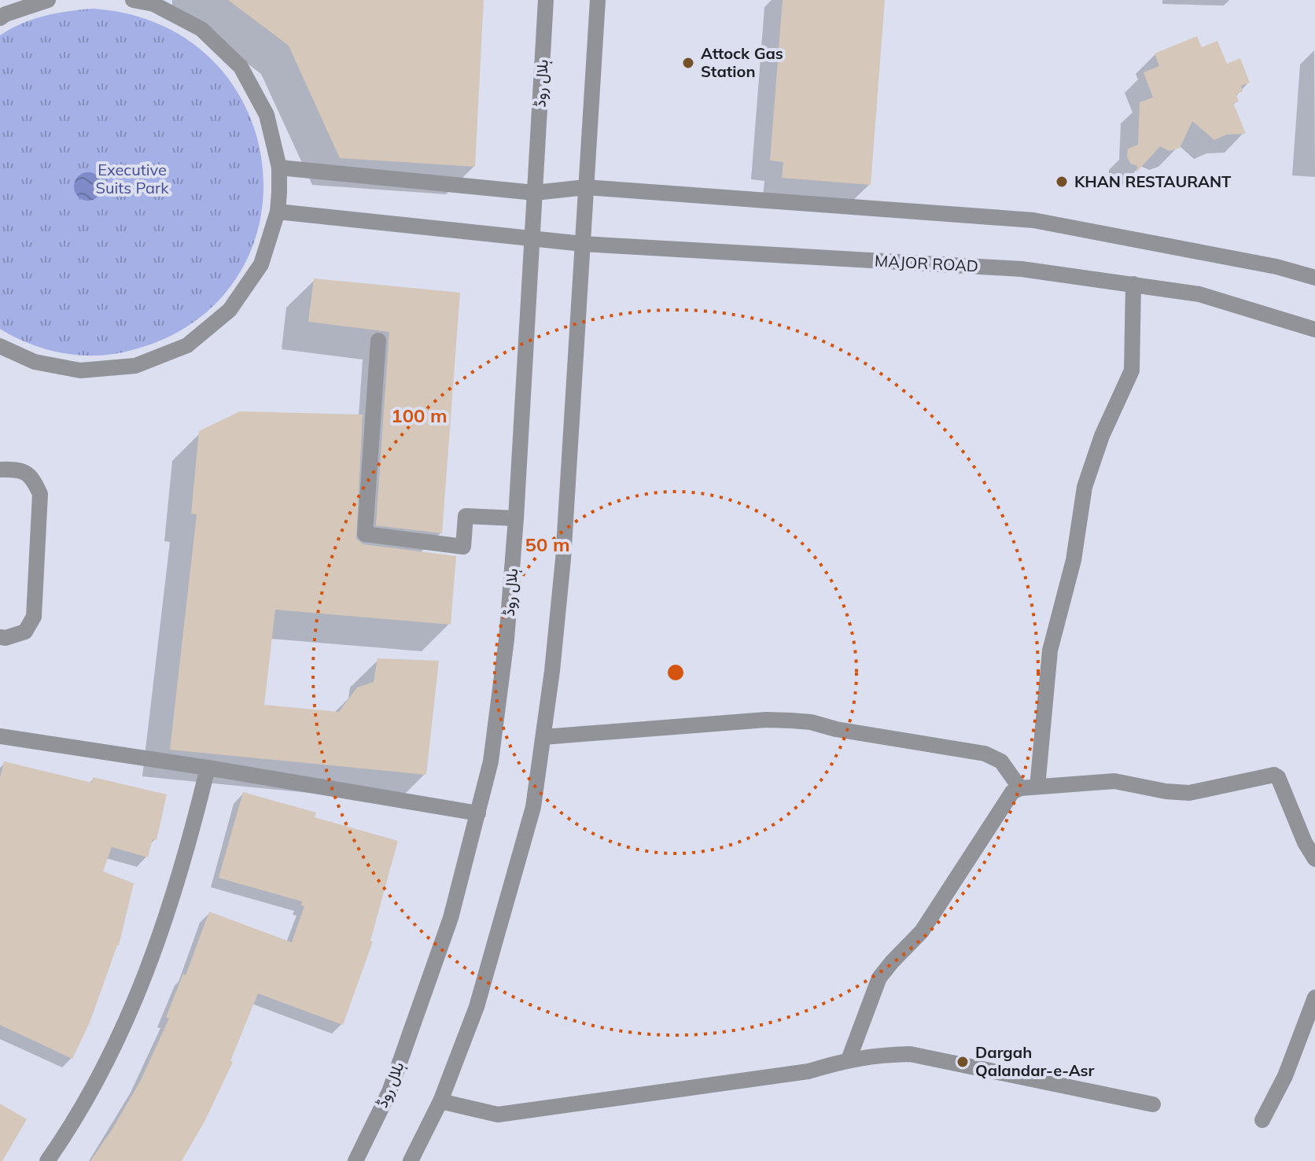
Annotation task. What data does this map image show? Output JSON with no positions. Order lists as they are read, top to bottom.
{
  "streets": {
    "street": ["ہلال روڈ", "MAJOR ROAD"]
  },
  "crossings": [
    ["ہلال روڈ", "MAJOR ROAD"]
  ],
  "parks": ["Executive Suits Park"],
  "places": ["Attock Gas Station", "KHAN RESTAURANT", "Dargah Qalandar-e-Asr"],
  "rings": ["100 m", "50 m"]
}
